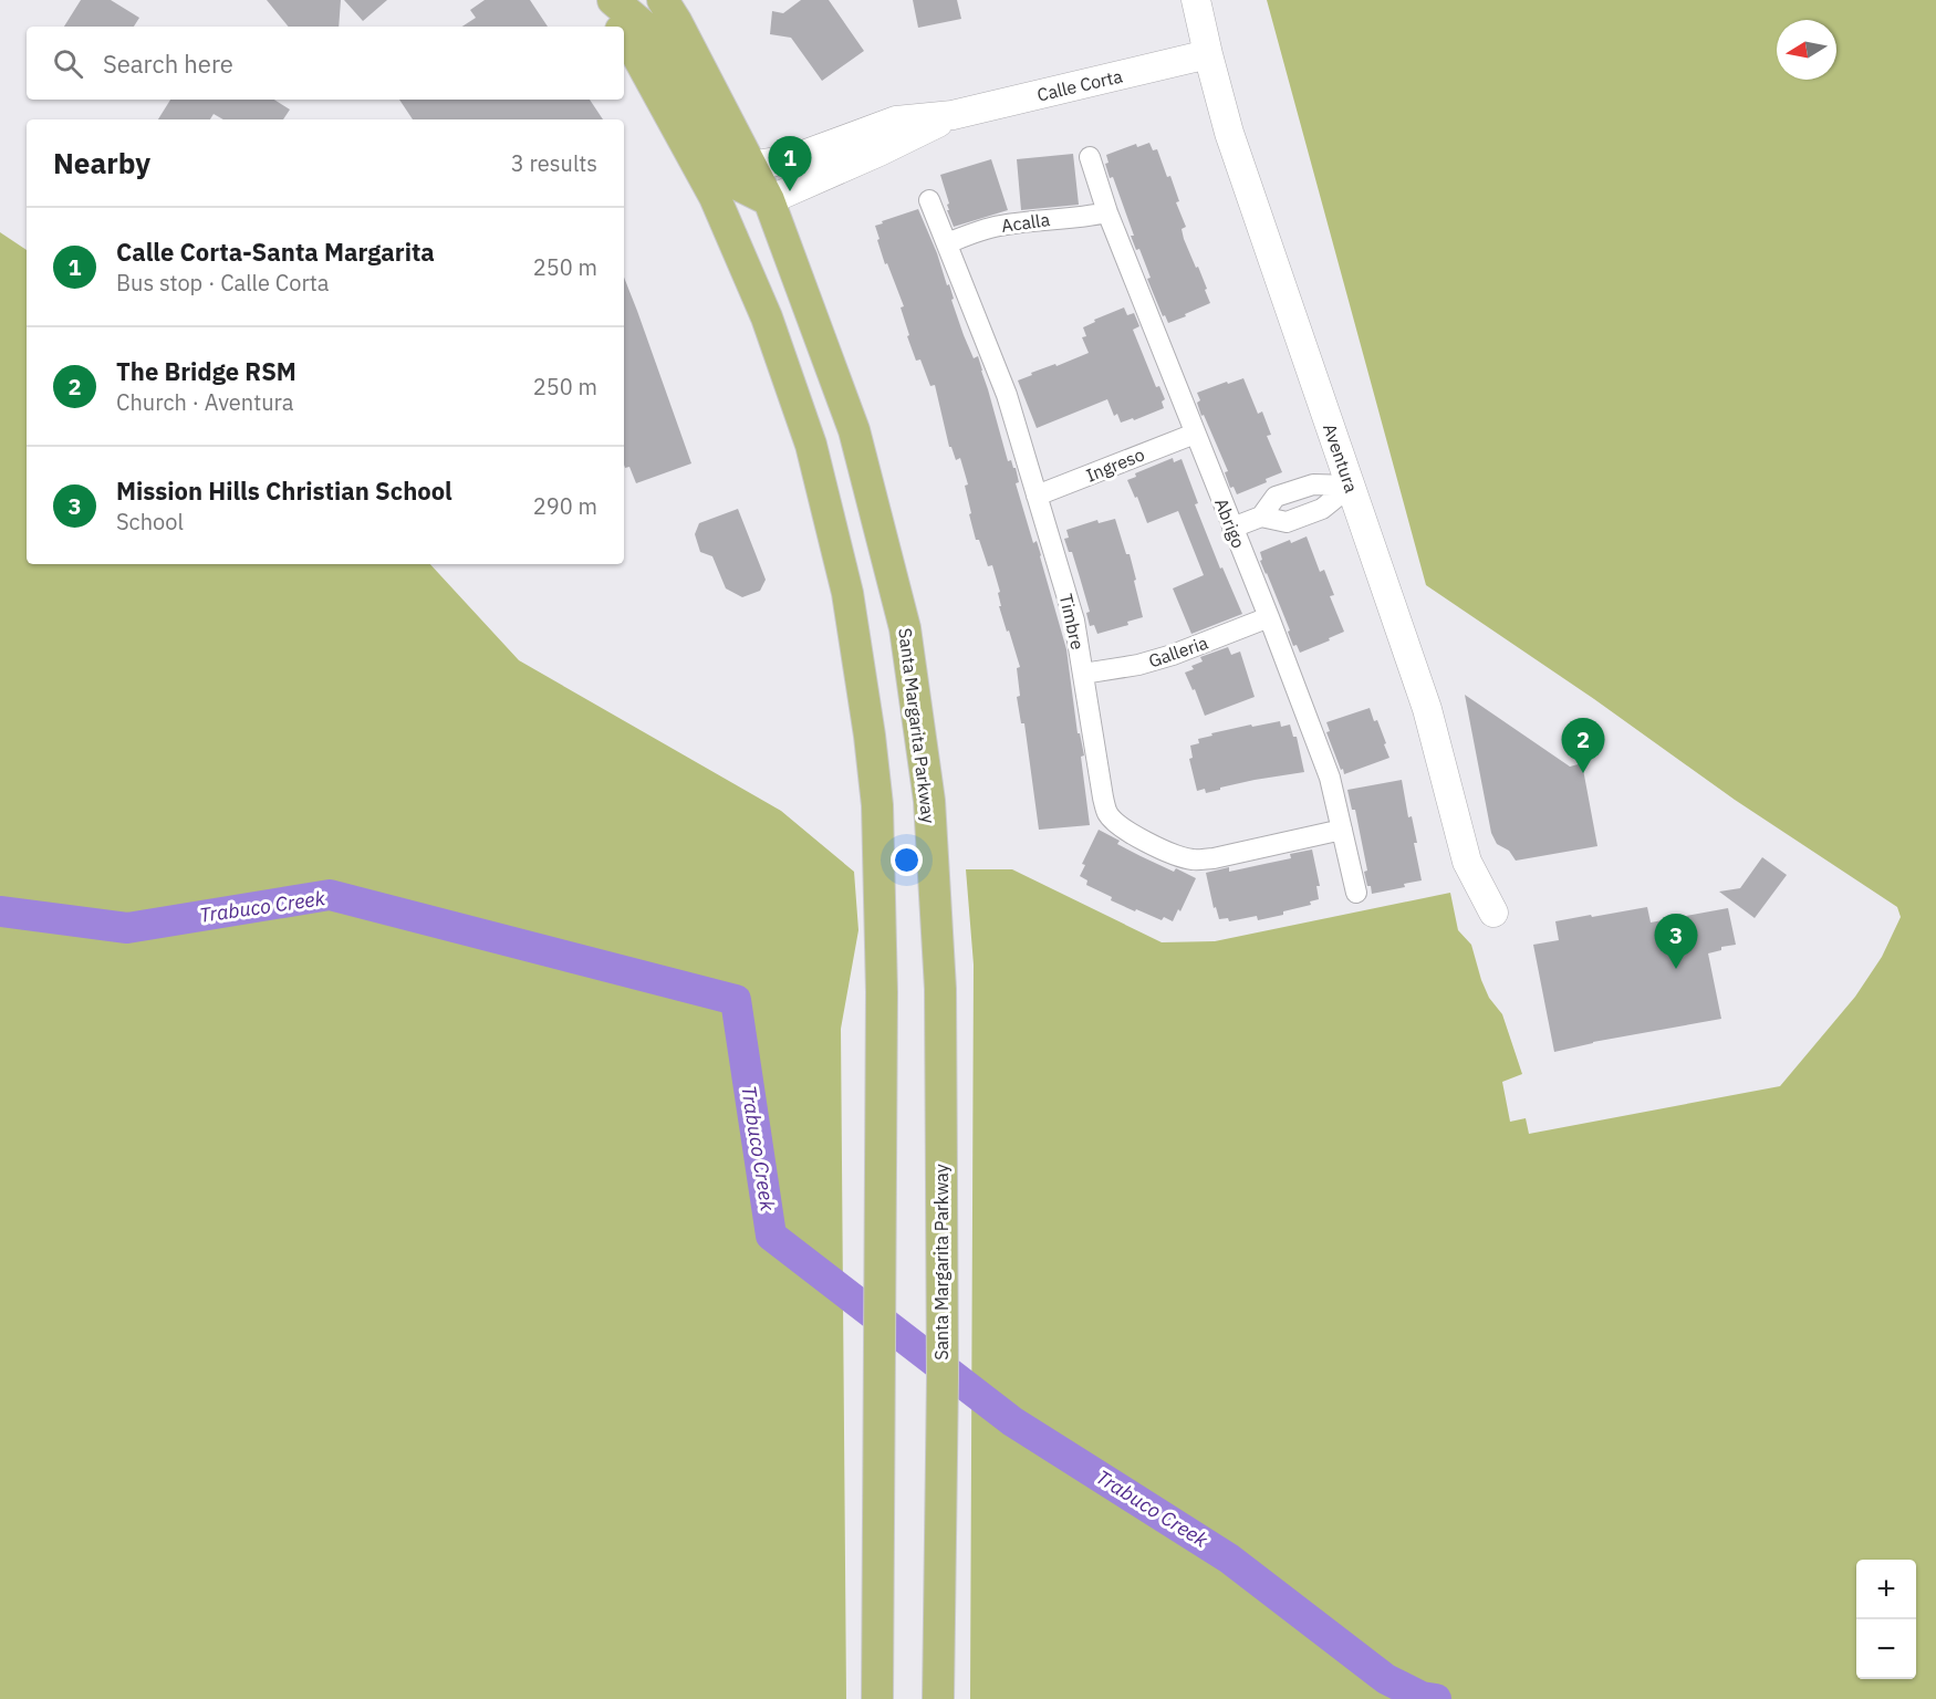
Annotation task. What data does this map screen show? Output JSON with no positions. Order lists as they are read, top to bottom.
{
  "streets": {
    "main road": ["Santa Margarita Parkway"],
    "street": [
      "Calle Corta",
      "Acalla",
      "Aventura",
      "Ingreso",
      "Abrigo",
      "Timbre",
      "Galleria"
    ]
  },
  "crossings": [
    ["Calle Corta", "Aventura"],
    ["Calle Corta", "Santa Margarita Parkway"],
    ["Acalla", "Abrigo"],
    ["Acalla", "Timbre"],
    ["Ingreso", "Abrigo"],
    ["Ingreso", "Timbre"],
    ["Abrigo", "Timbre"],
    ["Abrigo", "Galleria"],
    ["Timbre", "Galleria"]
  ],
  "water": ["Trabuco Creek"],
  "north": "left",
  "page": {
    "search": "Search here",
    "heading": ["Nearby", "3 results"],
    "pins": ["1", "2", "3"],
    "list": [
      {
        "mark": "1",
        "name": "Calle Corta-Santa Margarita",
        "note": "Bus stop · Calle Corta",
        "value": "250 m"
      },
      {
        "mark": "2",
        "name": "The Bridge RSM",
        "note": "Church · Aventura",
        "value": "250 m"
      },
      {
        "mark": "3",
        "name": "Mission Hills Christian School",
        "note": "School",
        "value": "290 m"
      }
    ],
    "map_buttons": ["+", "−"]
  }
}
